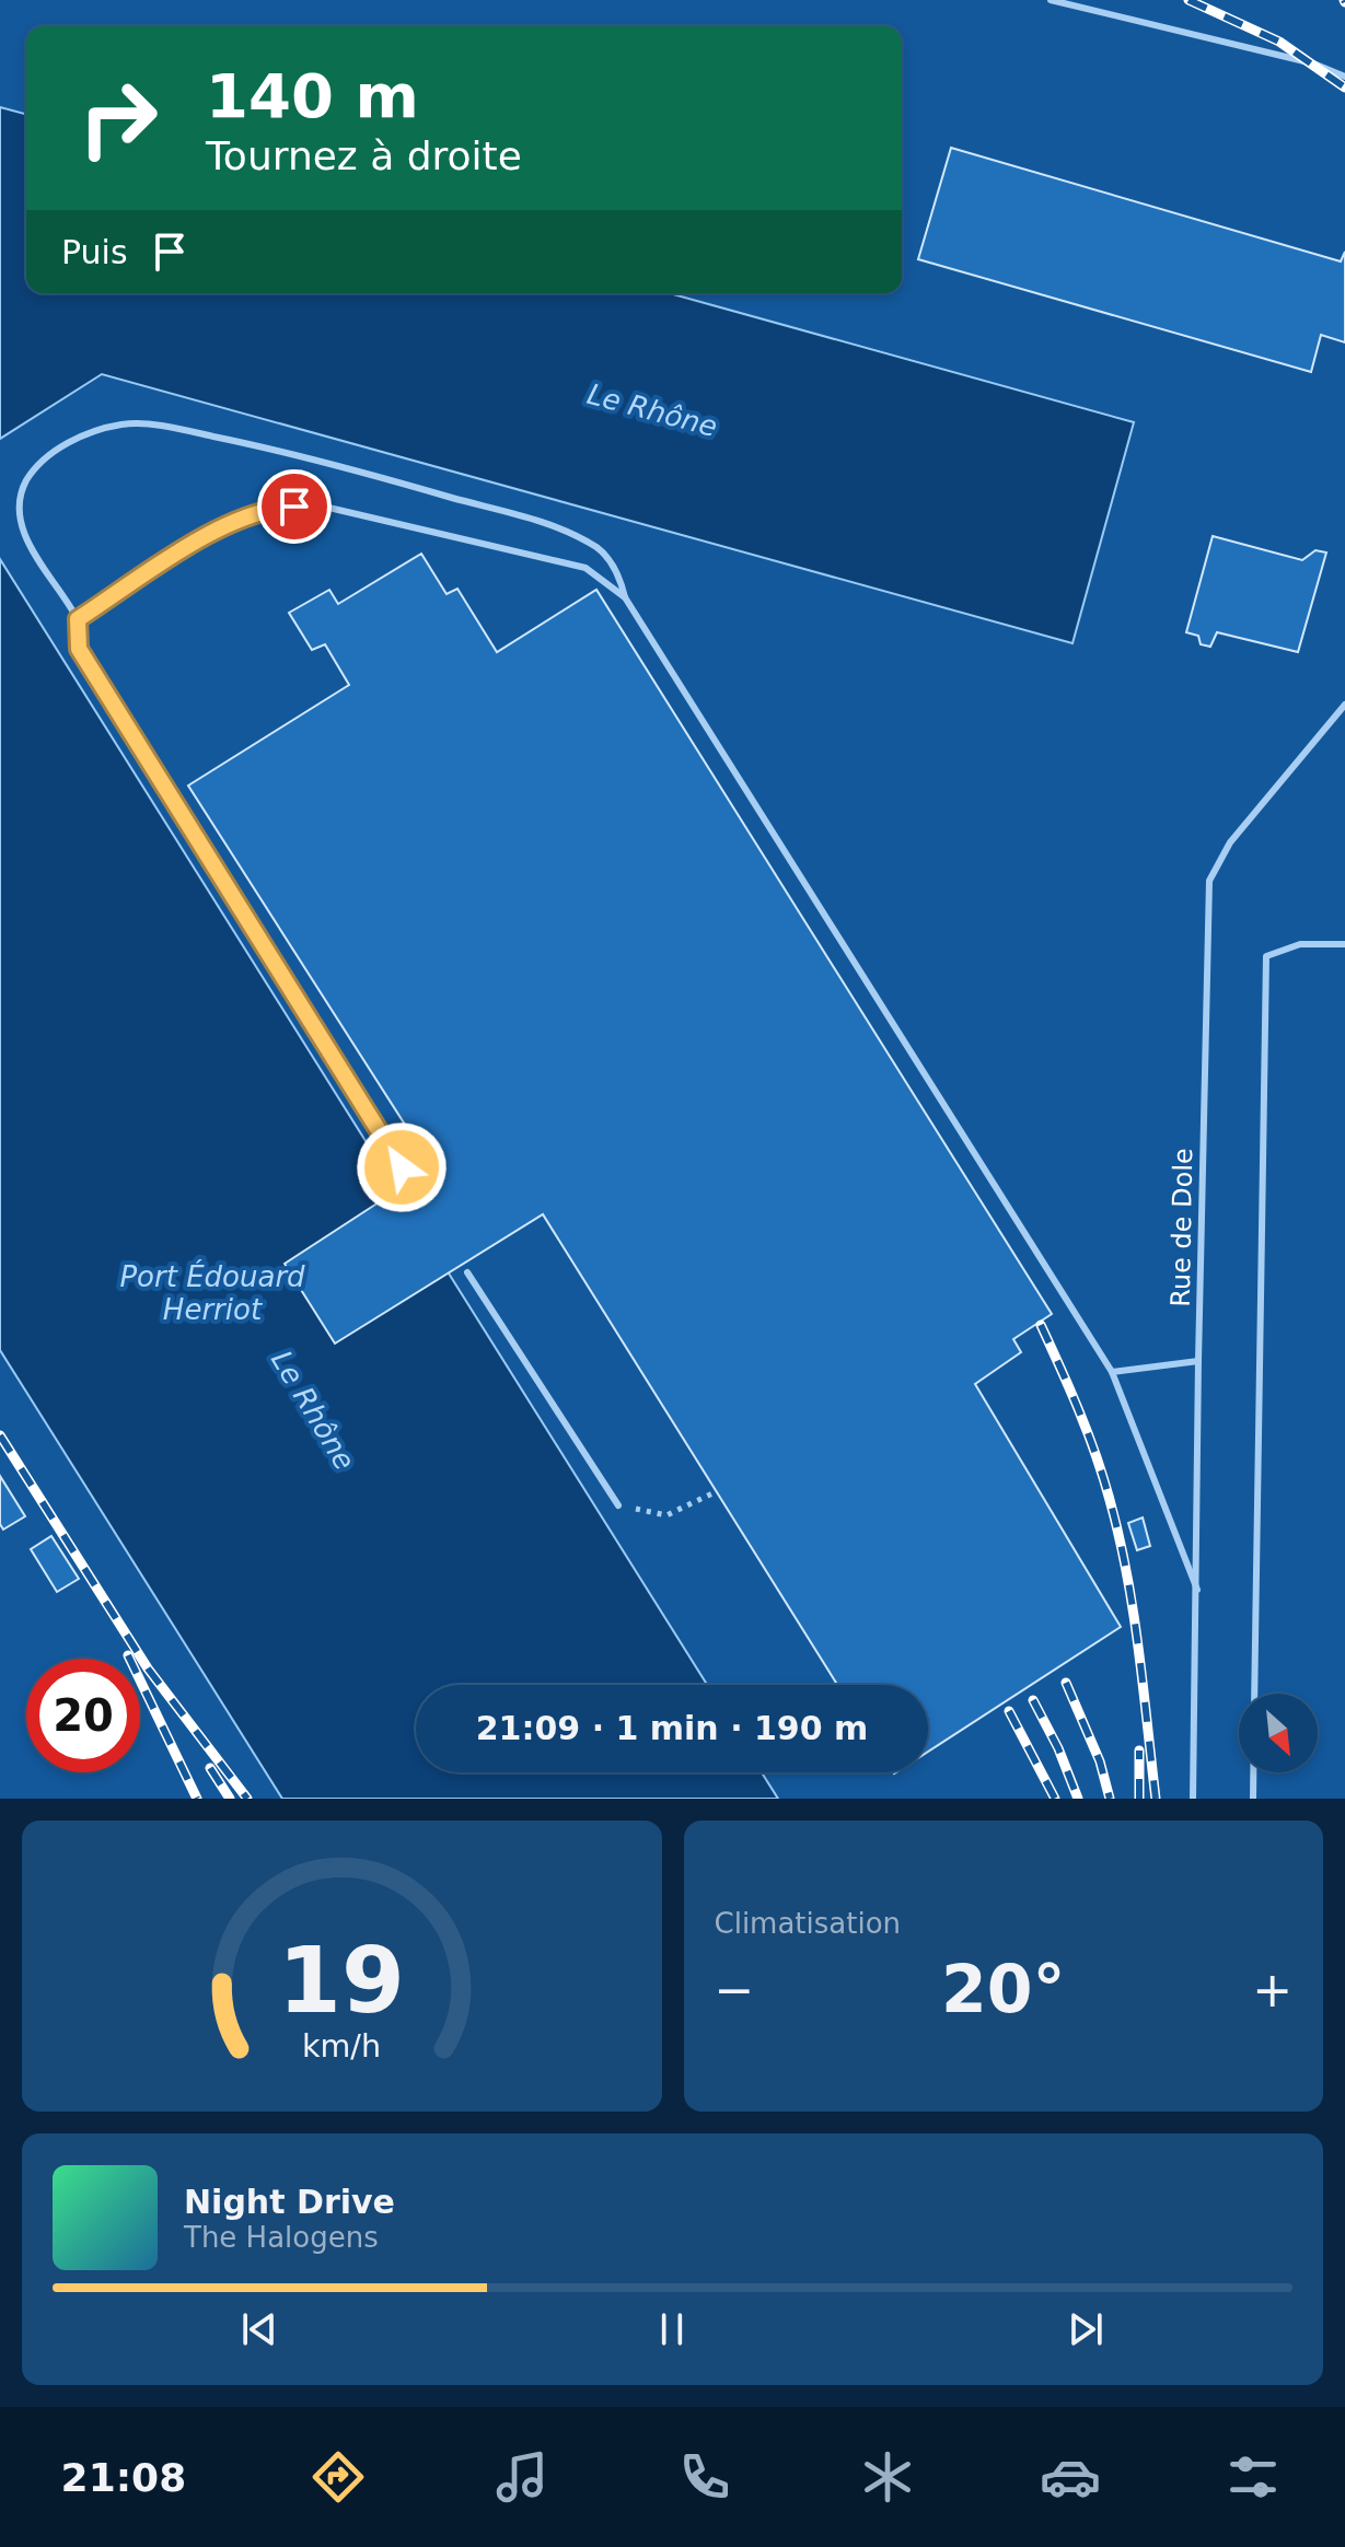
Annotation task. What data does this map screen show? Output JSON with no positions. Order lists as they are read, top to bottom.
{
  "streets": {
    "lane": ["Rue de Dole"]
  },
  "water": ["Le Rhône", "Port Édouard Herriot"],
  "north": "bottom right",
  "page": {
    "turn": ["140 m", "Tournez à droite"],
    "then": "Puis",
    "limit": "20",
    "trip": "21:09 · 1 min · 190 m",
    "tile": "Climatisation",
    "heat": ["−", "20°", "+"],
    "song": ["Night Drive", "The Halogens"],
    "tabs": "21:08",
    "gauge": ["19", "km/h"]
  }
}
